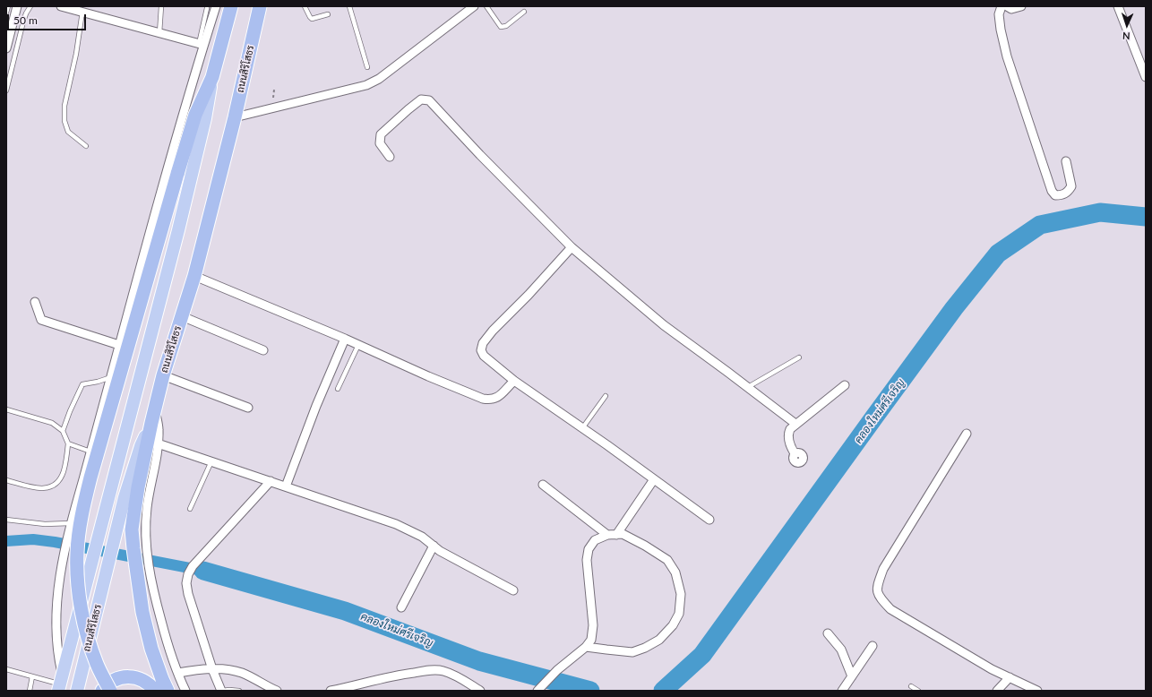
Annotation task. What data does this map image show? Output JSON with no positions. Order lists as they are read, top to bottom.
{
  "streets": {
    "highway": ["ถนนสิริโสธร"]
  },
  "water": ["คลองใหม่ศรีเจริญ"],
  "scale_bar": "50 m",
  "north": "bottom"
}
